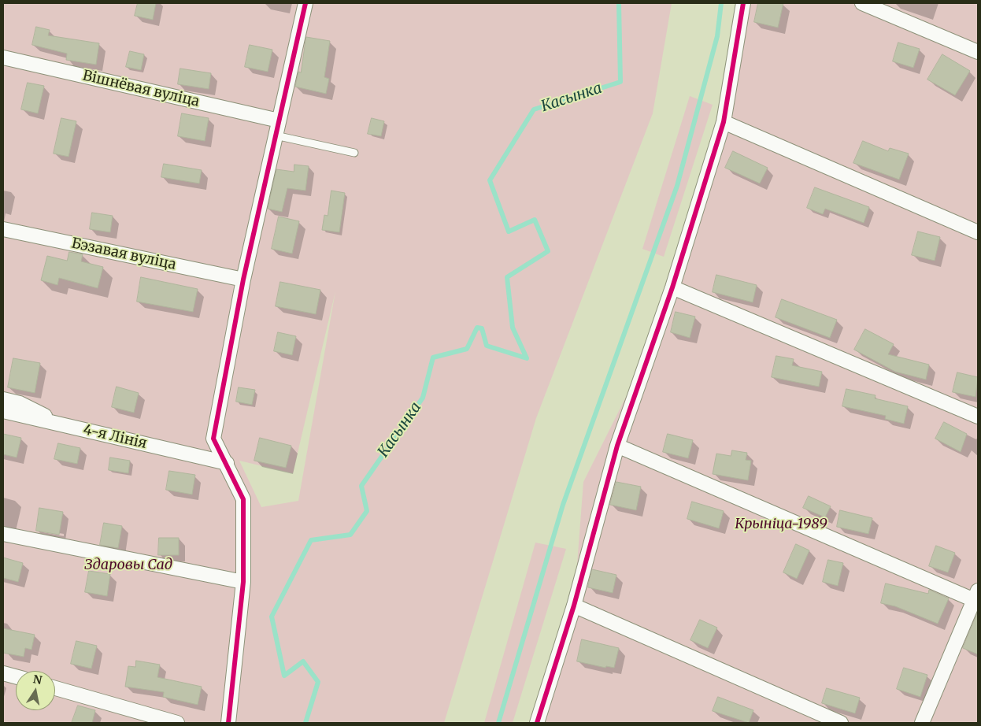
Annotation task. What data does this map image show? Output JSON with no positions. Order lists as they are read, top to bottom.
{
  "streets": {
    "street": ["Вішнёвая вуліца", "Бэзавая вуліца", "4-я Лінія"]
  },
  "water": ["Касынка"],
  "parks": ["Крыніца-1989", "Здаровы Сад"],
  "north": "top"
}
